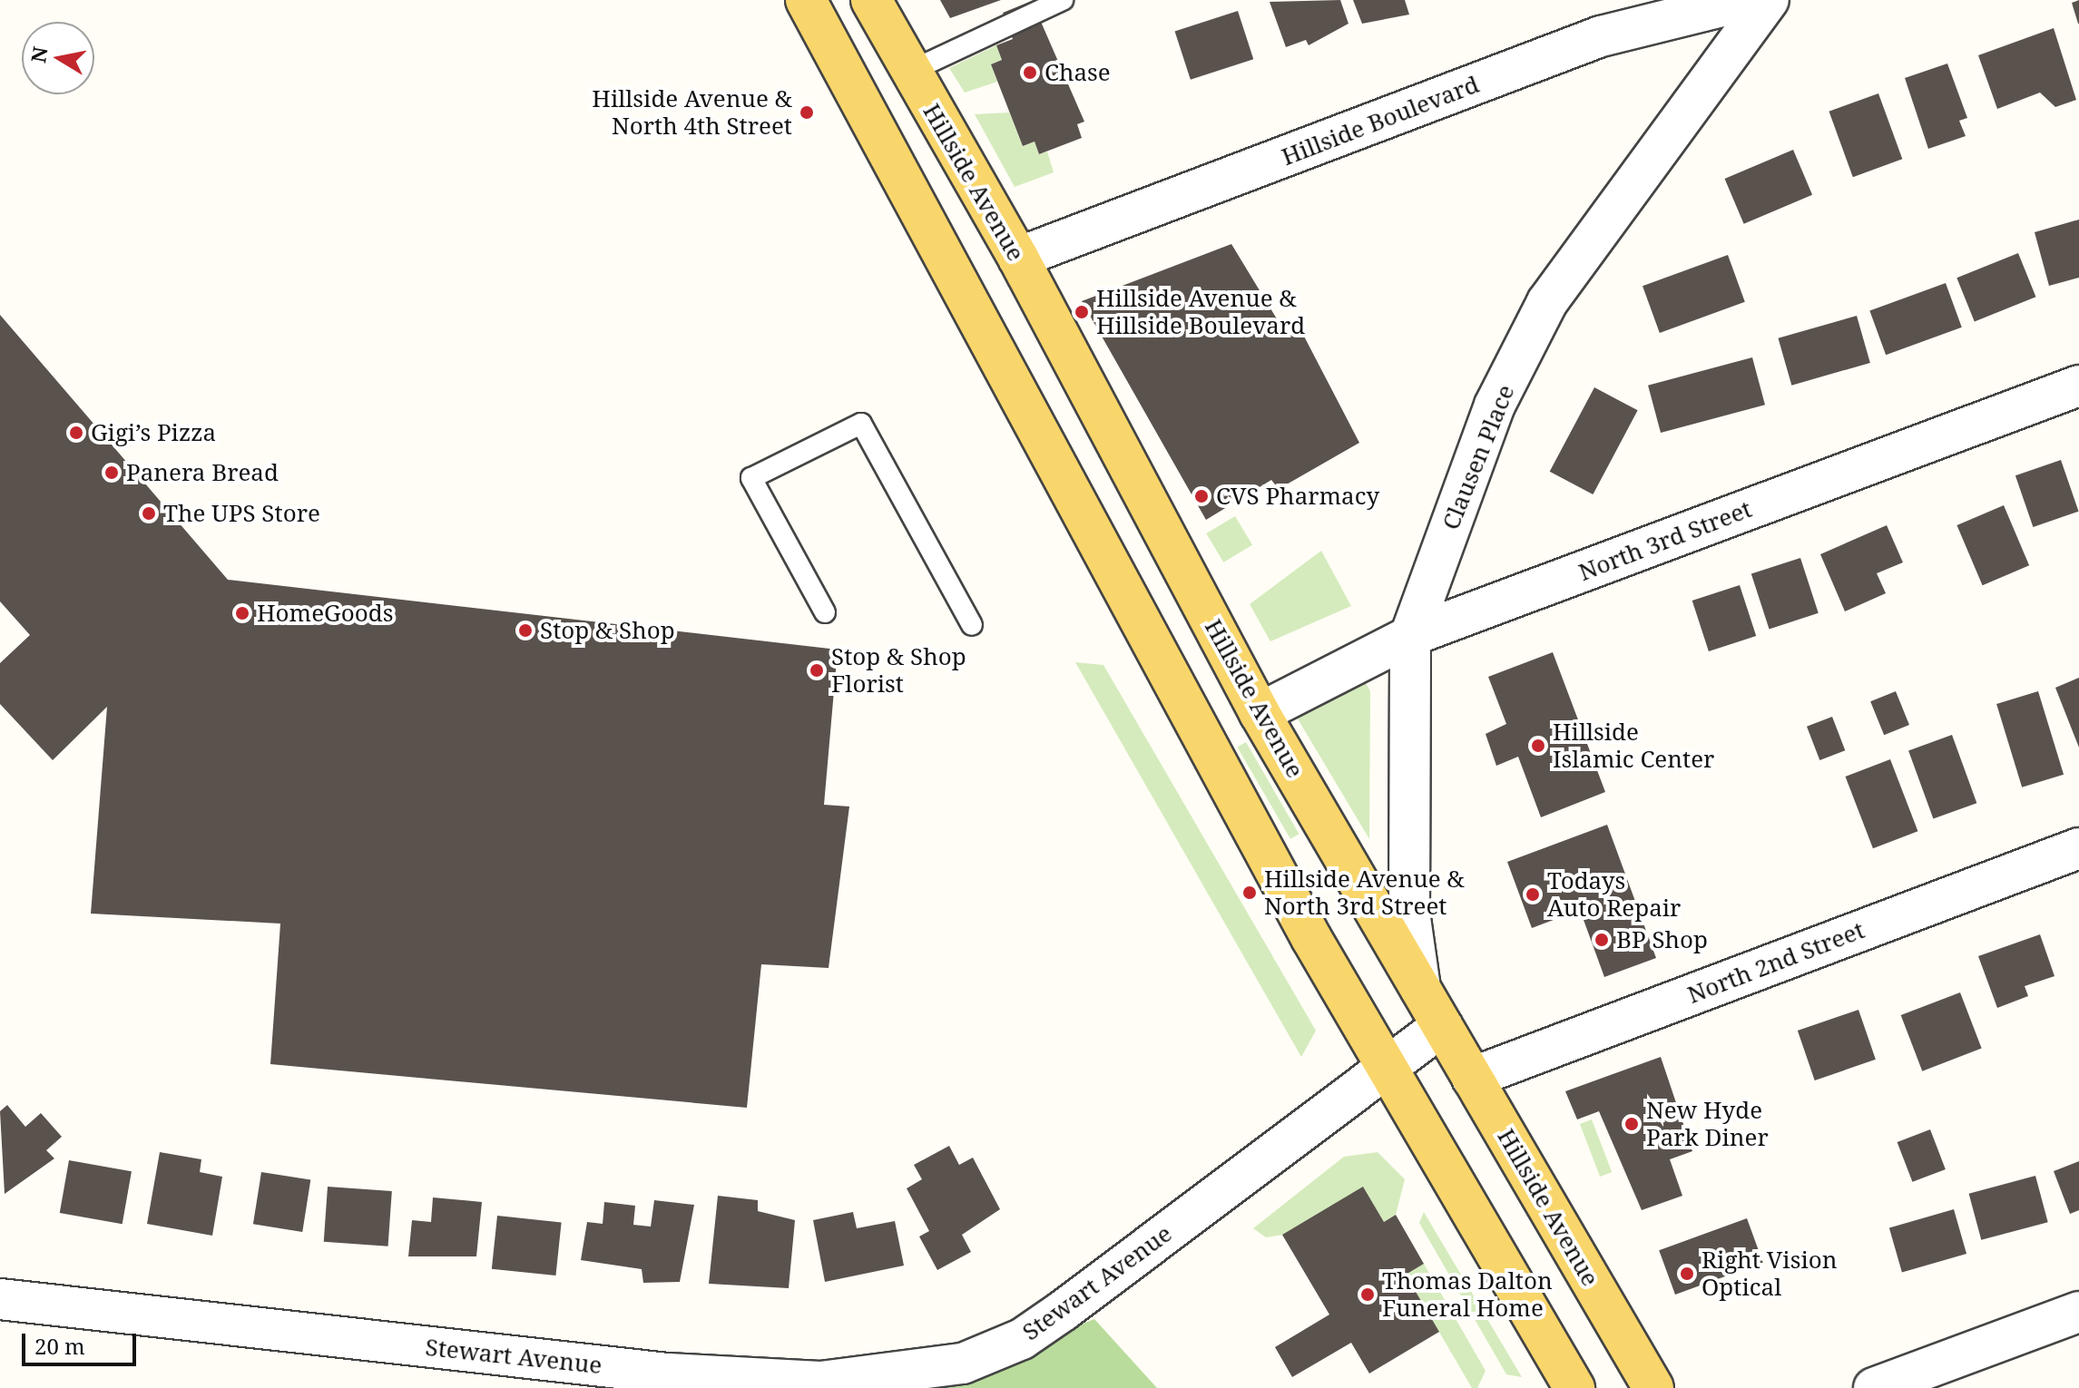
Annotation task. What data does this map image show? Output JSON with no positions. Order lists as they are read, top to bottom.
{
  "streets": {
    "main road": ["Hillside Avenue"],
    "street": [
      "Hillside Boulevard",
      "Clausen Place",
      "North 3rd Street",
      "North 2nd Street",
      "Stewart Avenue"
    ]
  },
  "crossings": [
    ["Hillside Boulevard", "Hillside Avenue"],
    ["Hillside Avenue", "Clausen Place"],
    ["Hillside Avenue", "North 3rd Street"],
    ["Hillside Avenue", "North 2nd Street"],
    ["Hillside Avenue", "Stewart Avenue"],
    ["Clausen Place", "North 3rd Street"]
  ],
  "places": [
    "Chase",
    "Hillside Avenue & North 4th Street",
    "Hillside Avenue & Hillside Boulevard",
    "Gigi’s Pizza",
    "Panera Bread",
    "CVS Pharmacy",
    "The UPS Store",
    "HomeGoods",
    "Stop & Shop",
    "Stop & Shop Florist",
    "Hillside Islamic Center",
    "Hillside Avenue & North 3rd Street",
    "Todays Auto Repair",
    "BP Shop",
    "New Hyde Park Diner",
    "Right Vision Optical",
    "Thomas Dalton Funeral Home"
  ],
  "scale_bar": "20 m",
  "north": "left"
}
